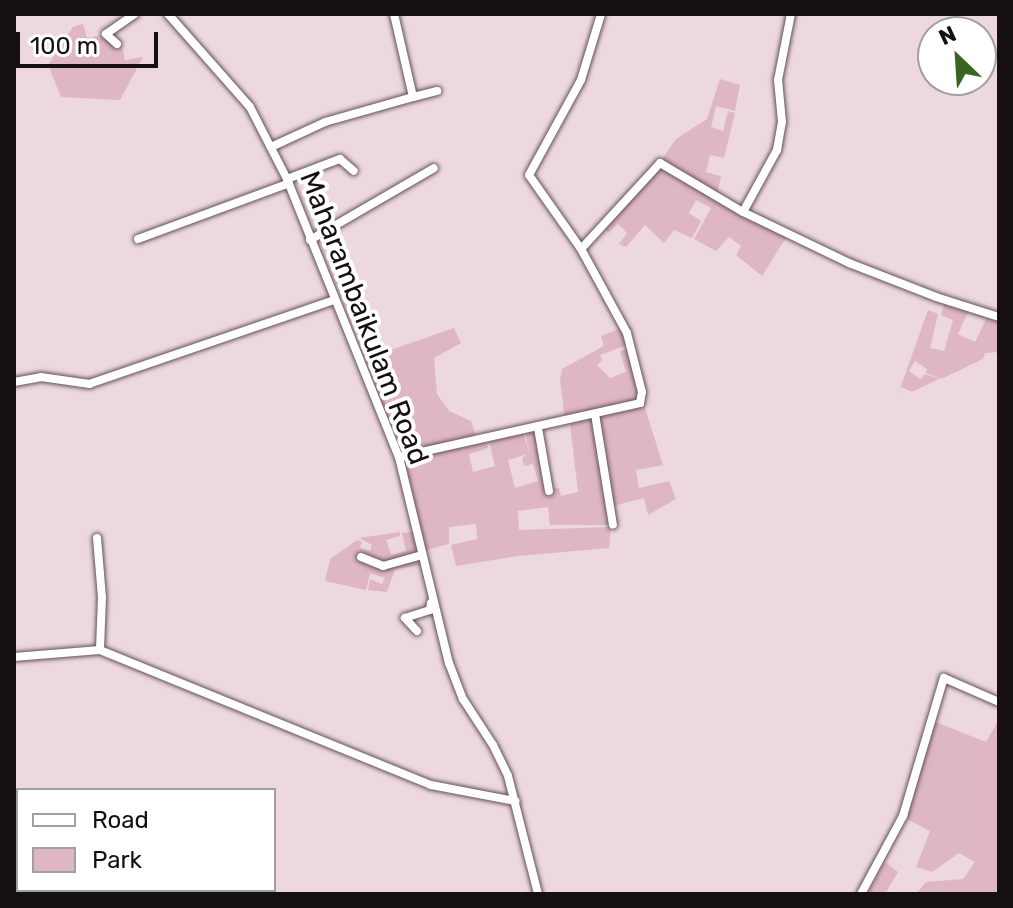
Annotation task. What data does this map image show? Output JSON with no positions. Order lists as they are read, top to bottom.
{
  "streets": {
    "street": ["Maharambaikulam Road"]
  },
  "legend": ["Road", "Park"],
  "scale_bar": "100 m",
  "north": "top left"
}
